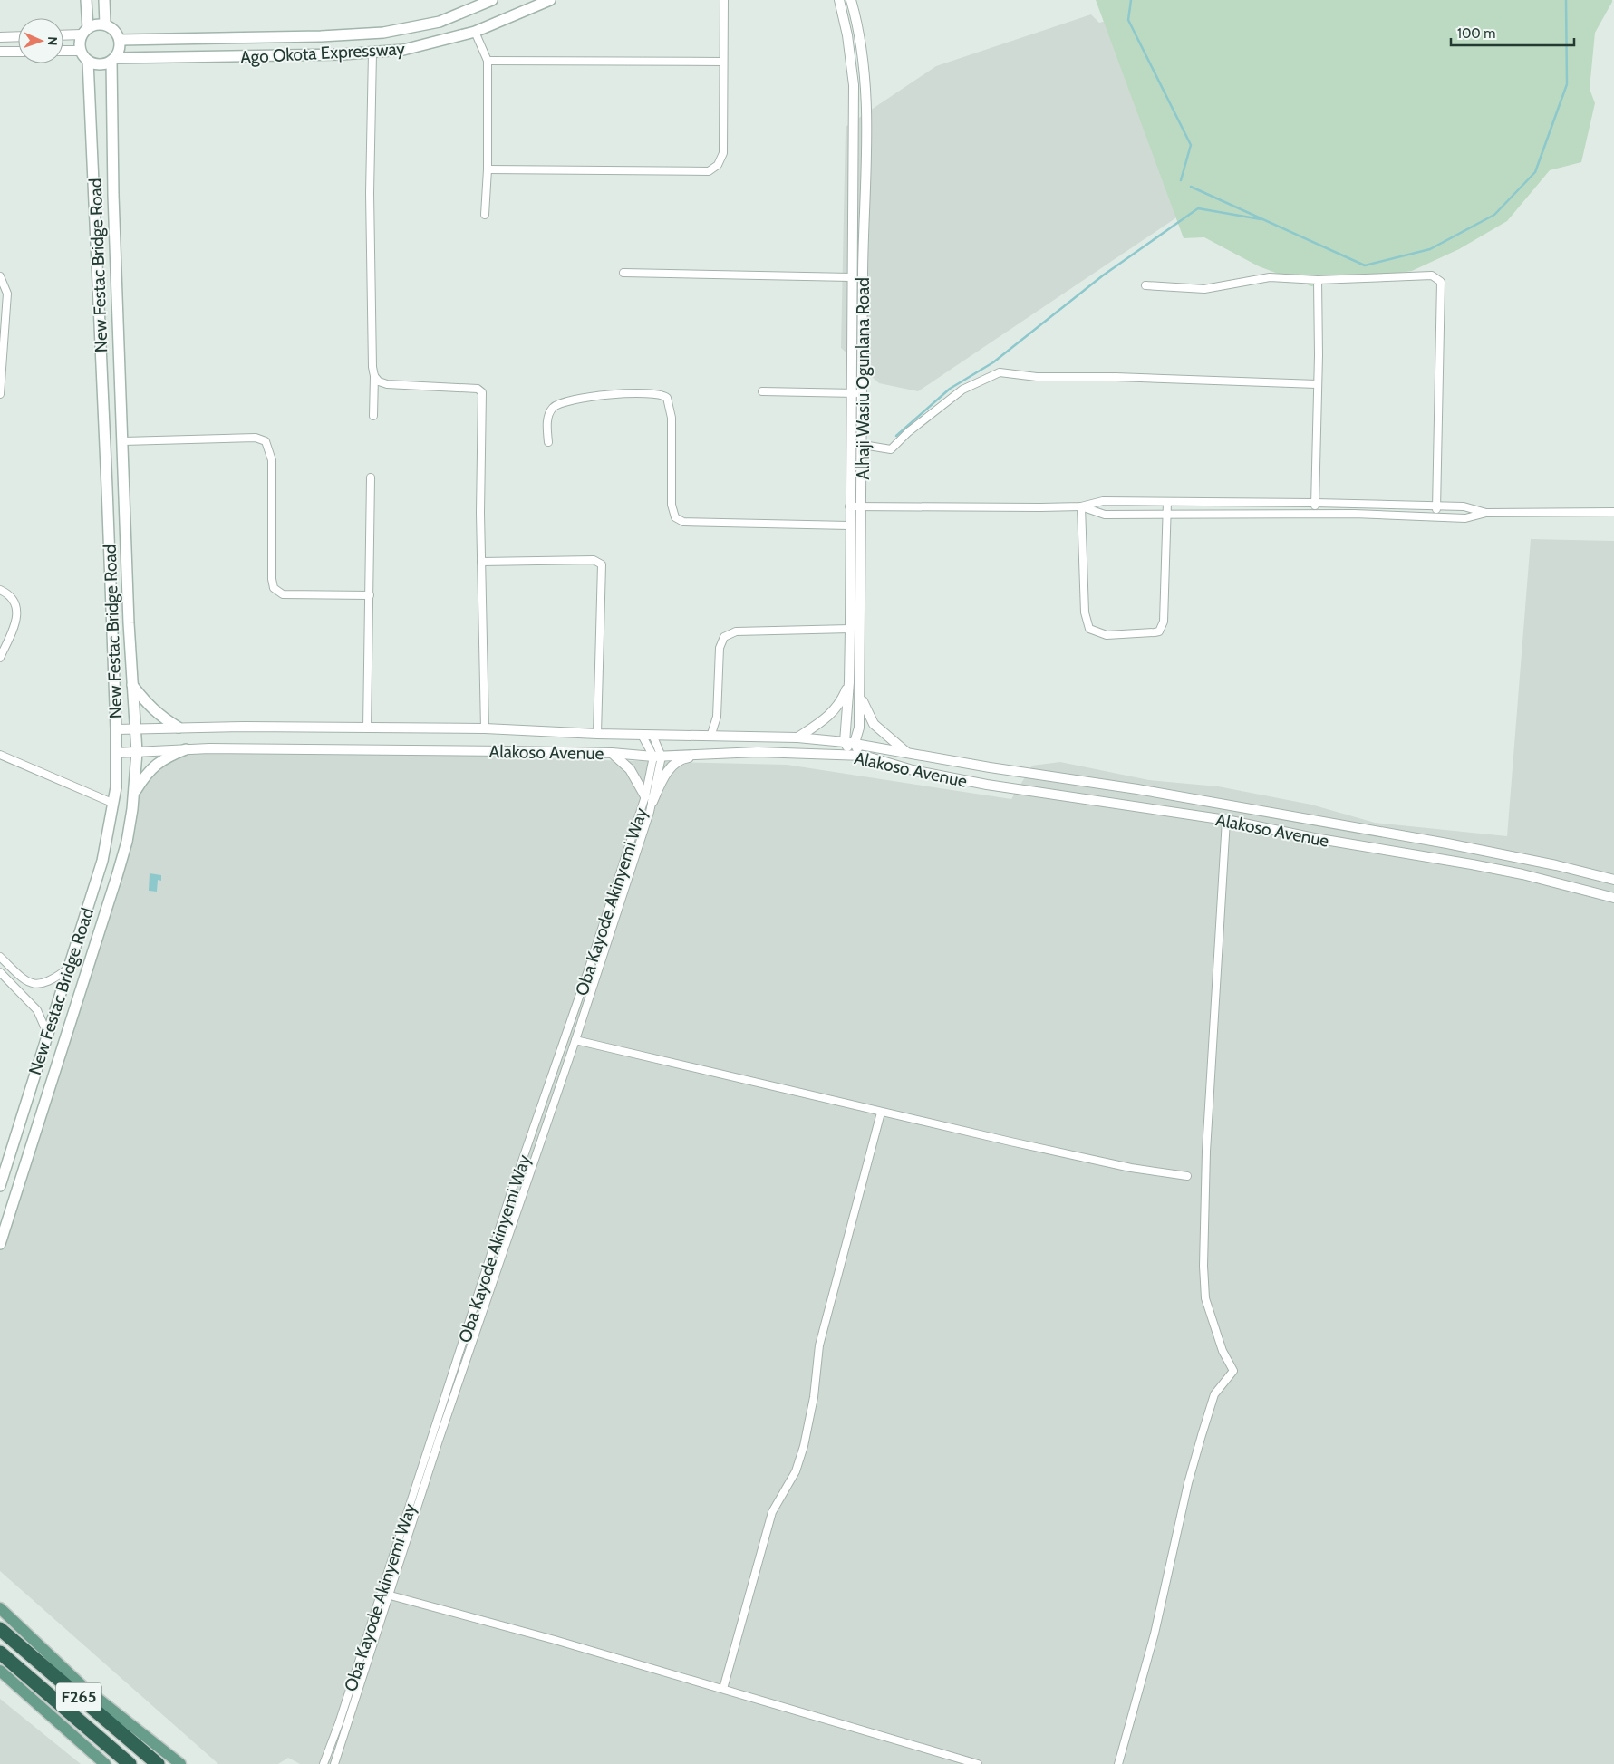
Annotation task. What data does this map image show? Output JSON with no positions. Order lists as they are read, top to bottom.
{
  "streets": {
    "highway": ["F265"],
    "main road": ["Ago Okota Expressway", "New Festac Bridge Road"],
    "street": ["Alhaji Wasiu Ogunlana Road", "Alakoso Avenue", "Oba Kayode Akinyemi Way"]
  },
  "crossings": [
    ["Ago Okota Expressway", "New Festac Bridge Road"],
    ["New Festac Bridge Road", "Alakoso Avenue"],
    ["Alhaji Wasiu Ogunlana Road", "Alakoso Avenue"],
    ["Alakoso Avenue", "Oba Kayode Akinyemi Way"]
  ],
  "scale_bar": "100 m",
  "north": "right"
}
